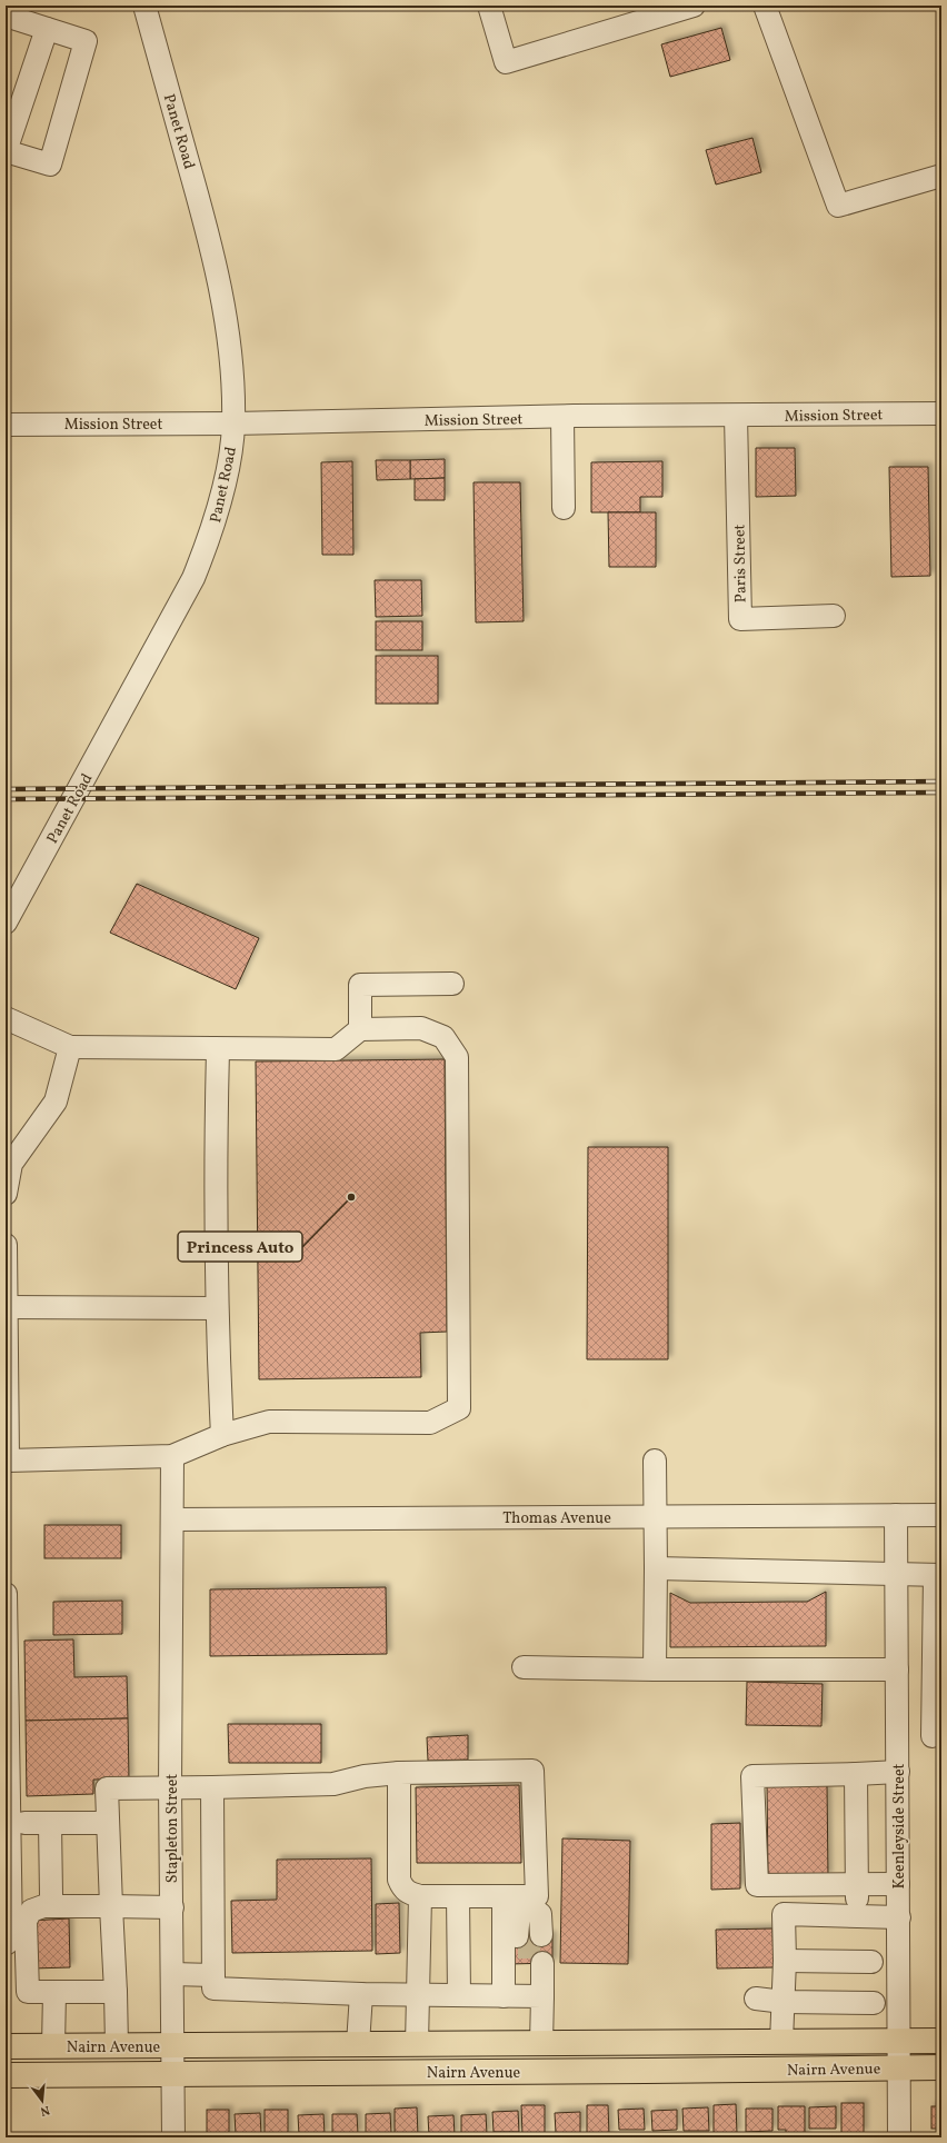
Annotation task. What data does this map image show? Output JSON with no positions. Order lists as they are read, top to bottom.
{
  "streets": {
    "main road": ["Nairn Avenue"],
    "street": [
      "Panet Road",
      "Mission Street",
      "Paris Street",
      "Thomas Avenue",
      "Keenleyside Street",
      "Stapleton Street"
    ]
  },
  "crossings": [
    ["Panet Road", "Mission Street"],
    ["Mission Street", "Paris Street"],
    ["Thomas Avenue", "Keenleyside Street"],
    ["Thomas Avenue", "Stapleton Street"],
    ["Keenleyside Street", "Nairn Avenue"],
    ["Stapleton Street", "Nairn Avenue"]
  ],
  "places": ["Princess Auto"],
  "north": "bottom"
}
